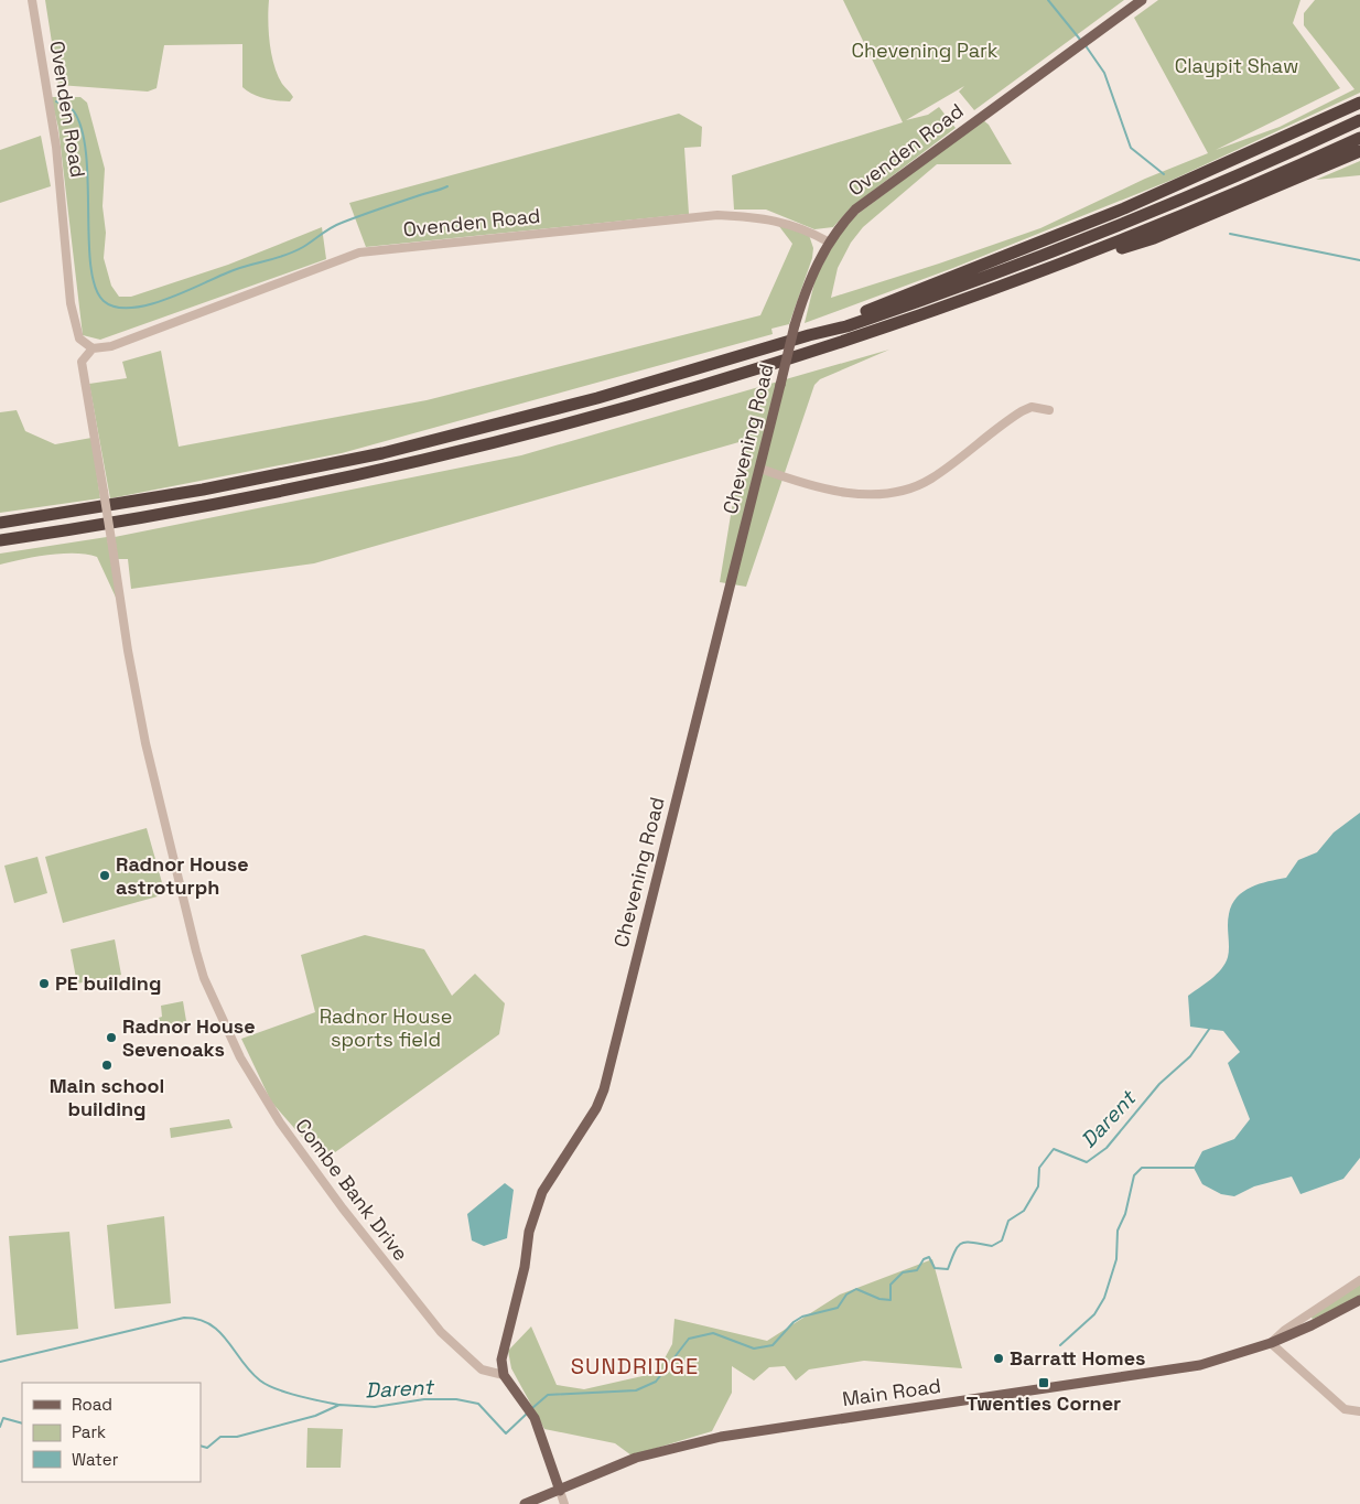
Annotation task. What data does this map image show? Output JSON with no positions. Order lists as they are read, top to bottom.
{
  "streets": {
    "main road": ["Ovenden Road", "Chevening Road", "Main Road"],
    "street": ["Combe Bank Drive"]
  },
  "crossings": [
    ["Ovenden Road", "Chevening Road"],
    ["Ovenden Road", "Combe Bank Drive"],
    ["Chevening Road", "Combe Bank Drive"]
  ],
  "districts": ["SUNDRIDGE"],
  "water": ["Darent"],
  "parks": ["Chevening Park", "Claypit Shaw", "Radnor House sports field"],
  "places": {
    "other": [
      "Radnor House astroturph",
      "PE building",
      "Radnor House Sevenoaks",
      "Main school building",
      "Barratt Homes"
    ],
    "transit": ["Twenties Corner"]
  },
  "legend": ["Road", "Park", "Water"]
}
